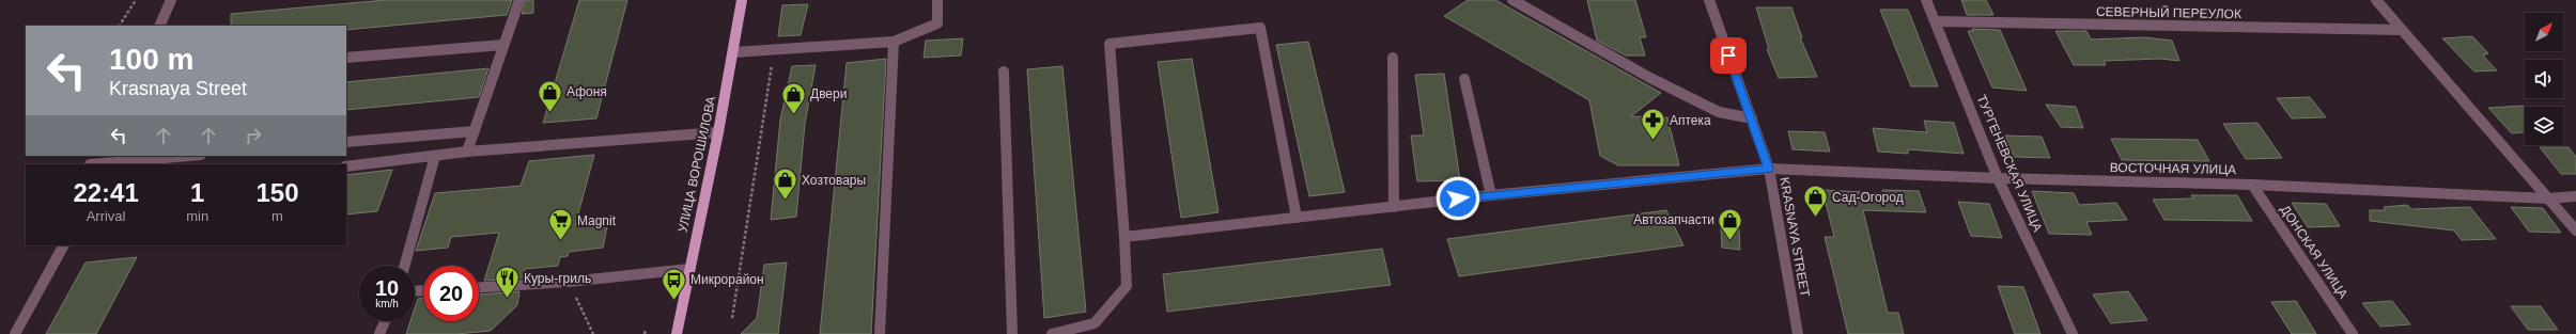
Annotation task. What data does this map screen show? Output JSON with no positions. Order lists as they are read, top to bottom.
{
  "streets": {
    "main road": ["УЛИЦА ВОРОШИЛОВА"],
    "street": [
      "СЕВЕРНЫЙ ПЕРЕУЛОК",
      "ТУРГЕНЕВСКАЯ УЛИЦА",
      "ВОСТОЧНАЯ УЛИЦА",
      "KRASNAYA STREET",
      "ДОНСКАЯ УЛИЦА"
    ]
  },
  "crossings": [
    ["СЕВЕРНЫЙ ПЕРЕУЛОК", "ТУРГЕНЕВСКАЯ УЛИЦА"],
    ["ТУРГЕНЕВСКАЯ УЛИЦА", "ВОСТОЧНАЯ УЛИЦА"],
    ["ВОСТОЧНАЯ УЛИЦА", "KRASNAYA STREET"],
    ["ВОСТОЧНАЯ УЛИЦА", "ДОНСКАЯ УЛИЦА"]
  ],
  "places": {
    "shop": [
      "Афоня",
      "Двери",
      "Хозтовары",
      "Сад-Огород",
      "Автозапчасти"
    ],
    "pharmacy": ["Аптека"],
    "supermarket": ["Magnit"],
    "restaurant": ["Куры-гриль"],
    "bus stop": ["Микрорайон"]
  },
  "north": "top right",
  "page": {
    "turn": ["100 m", "Krasnaya Street"],
    "eta": [
      "22:41",
      "Arrival",
      "1",
      "min",
      "150",
      "m"
    ],
    "speed": "10 km/h",
    "limit": "20"
  }
}
